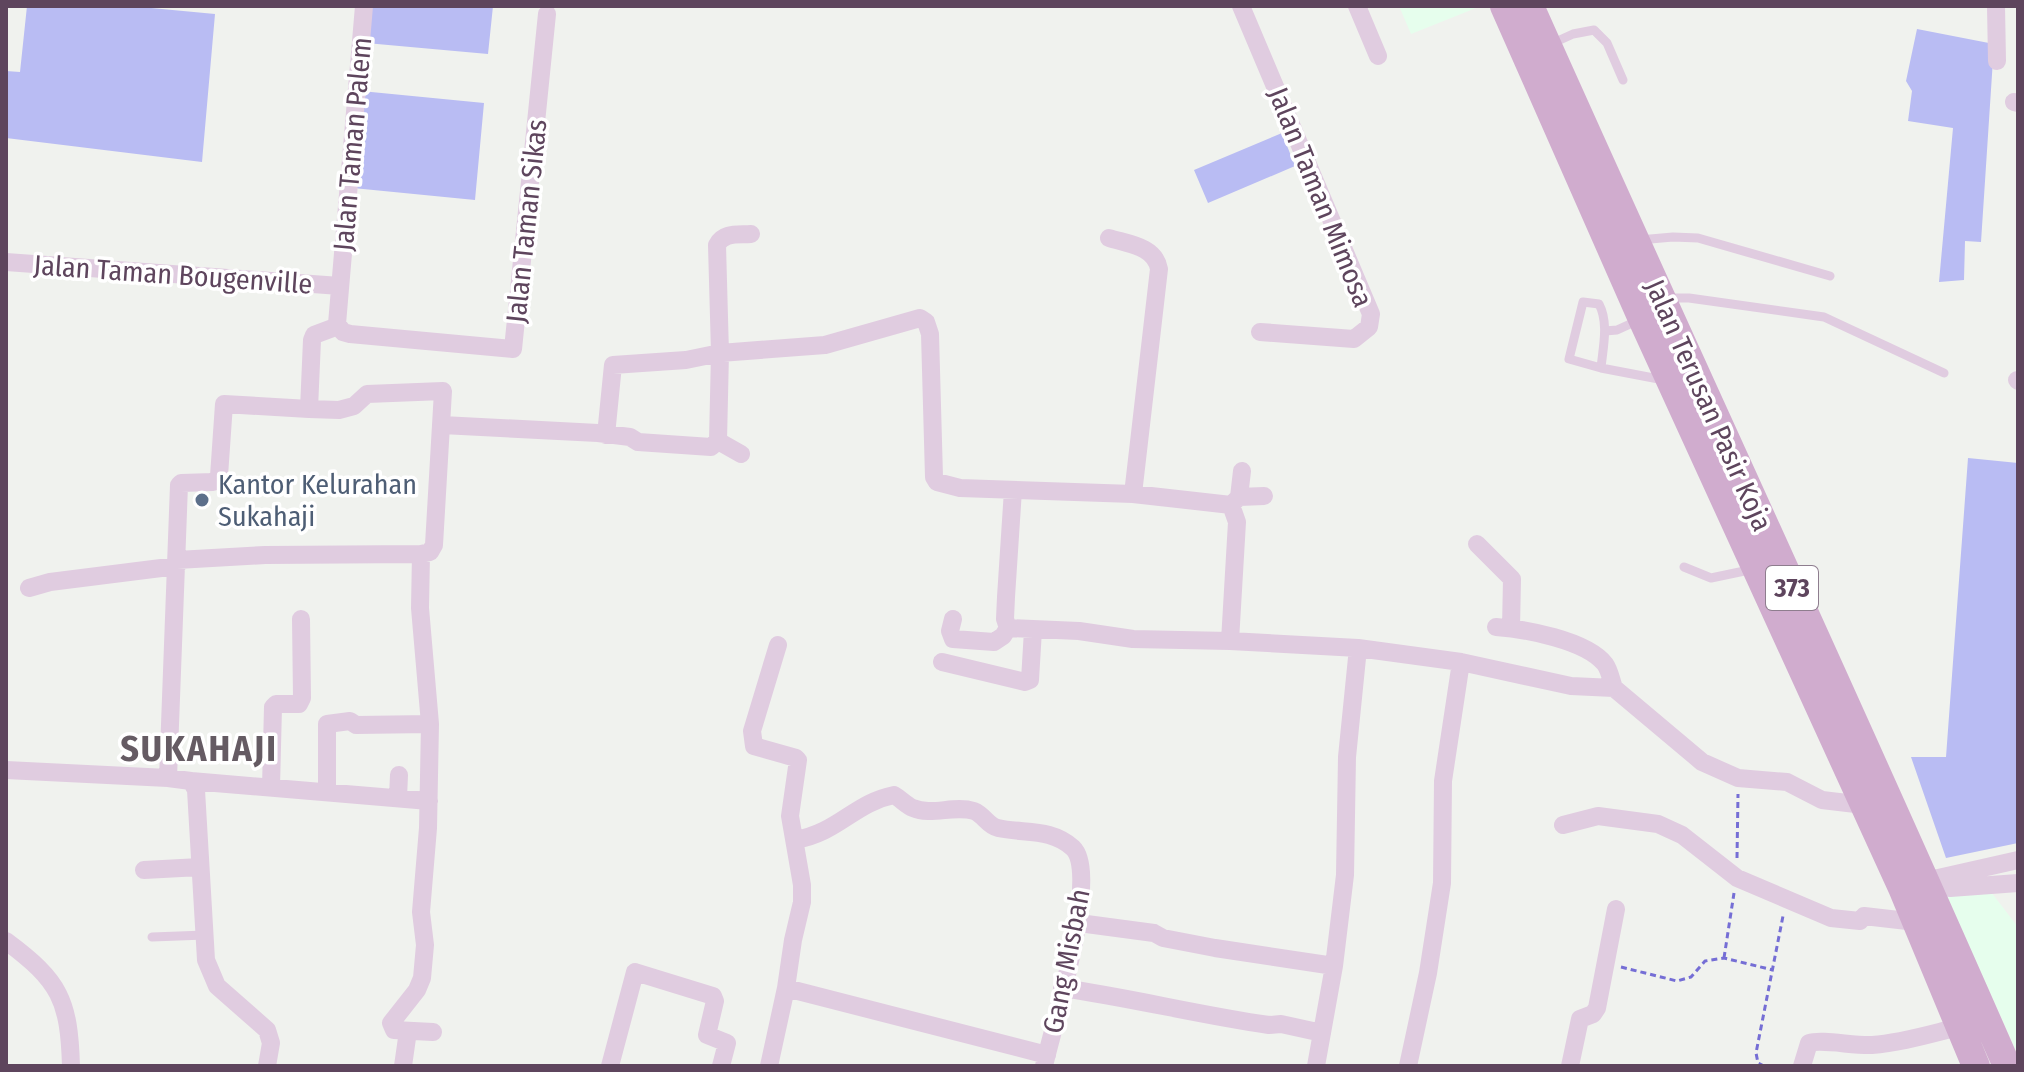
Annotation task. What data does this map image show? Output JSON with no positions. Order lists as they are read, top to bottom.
{
  "streets": {
    "main road": ["Jalan Terusan Pasir Koja", "373"],
    "street": [
      "Jalan Taman Palem",
      "Jalan Taman Mimosa",
      "Jalan Taman Sikas",
      "Jalan Taman Bougenville",
      "Gang Misbah"
    ]
  },
  "crossings": [
    ["Jalan Taman Palem", "Jalan Taman Sikas"],
    ["Jalan Taman Palem", "Jalan Taman Bougenville"]
  ],
  "districts": ["SUKAHAJI"],
  "places": ["Kantor Kelurahan Sukahaji"]
}
